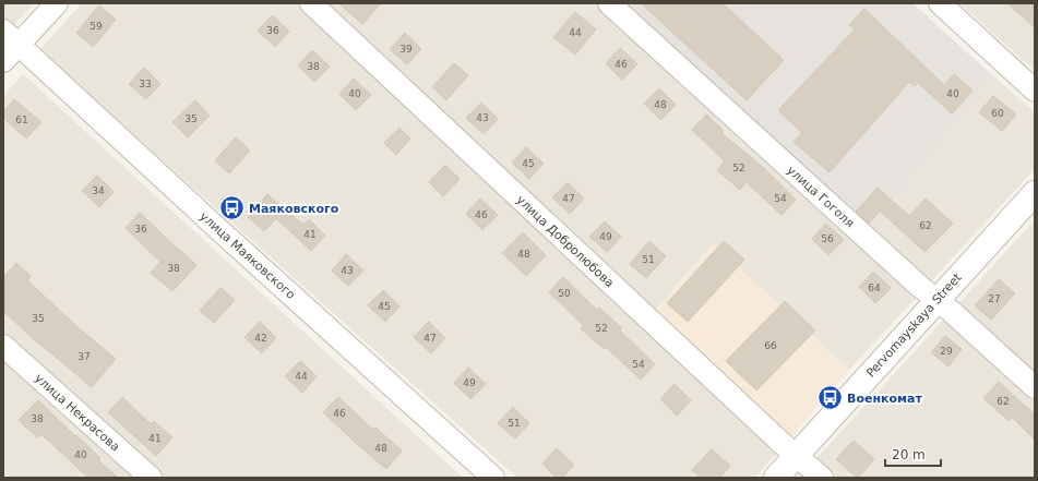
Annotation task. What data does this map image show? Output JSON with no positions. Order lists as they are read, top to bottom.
{
  "streets": {
    "street": [
      "улица Гоголя",
      "улица Добролюбова",
      "улица Маяковского",
      "Pervomayskaya Street",
      "улица Некрасова"
    ]
  },
  "crossings": [
    ["улица Гоголя", "Pervomayskaya Street"],
    ["улица Добролюбова", "Pervomayskaya Street"]
  ],
  "places": {
    "bus stop": ["Маяковского", "Военкомат"]
  },
  "house_numbers": [
    "59",
    "36",
    "44",
    "39",
    "46",
    "38",
    "33",
    "40",
    "40",
    "48",
    "60",
    "43",
    "35",
    "61",
    "45",
    "52",
    "34",
    "47",
    "54",
    "46",
    "62",
    "36",
    "41",
    "49",
    "56",
    "48",
    "51",
    "38",
    "43",
    "64",
    "50",
    "27",
    "45",
    "35",
    "52",
    "42",
    "47",
    "66",
    "29",
    "37",
    "54",
    "44",
    "49",
    "62",
    "46",
    "38",
    "51",
    "41",
    "48",
    "40"
  ],
  "scale_bar": "20 m"
}
